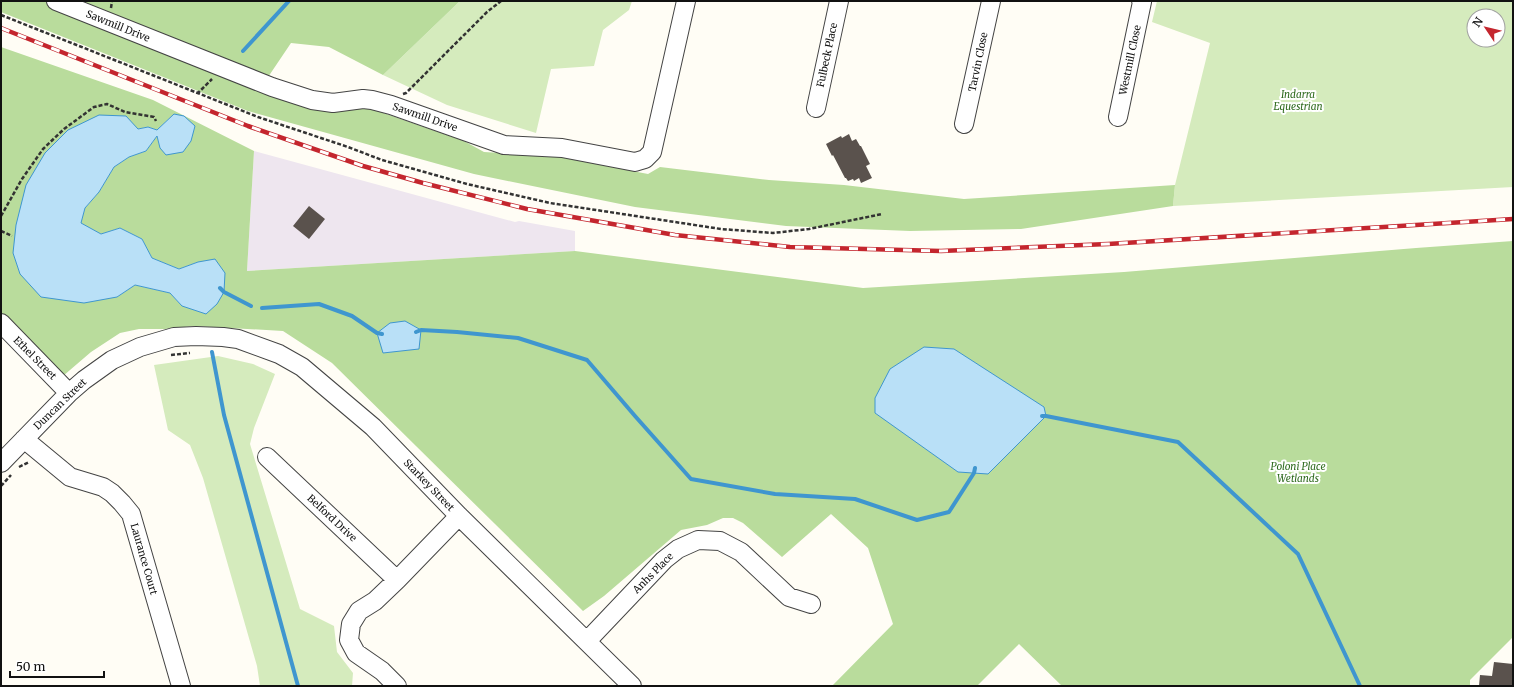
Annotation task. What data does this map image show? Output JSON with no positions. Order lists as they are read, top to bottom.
{
  "streets": {
    "street": [
      "Sawmill Drive",
      "Fulbeck Place",
      "Westmill Close",
      "Tarvin Close",
      "Ethel Street",
      "Duncan Street",
      "Starkey Street",
      "Belford Drive",
      "Laurance Court",
      "Anhs Place"
    ]
  },
  "crossings": [
    ["Ethel Street", "Duncan Street"],
    ["Duncan Street", "Starkey Street"],
    ["Duncan Street", "Laurance Court"],
    ["Starkey Street", "Anhs Place"]
  ],
  "parks": ["Indarra Equestrian", "Poloni Place Wetlands"],
  "scale_bar": "50 m",
  "north": "top left"
}
